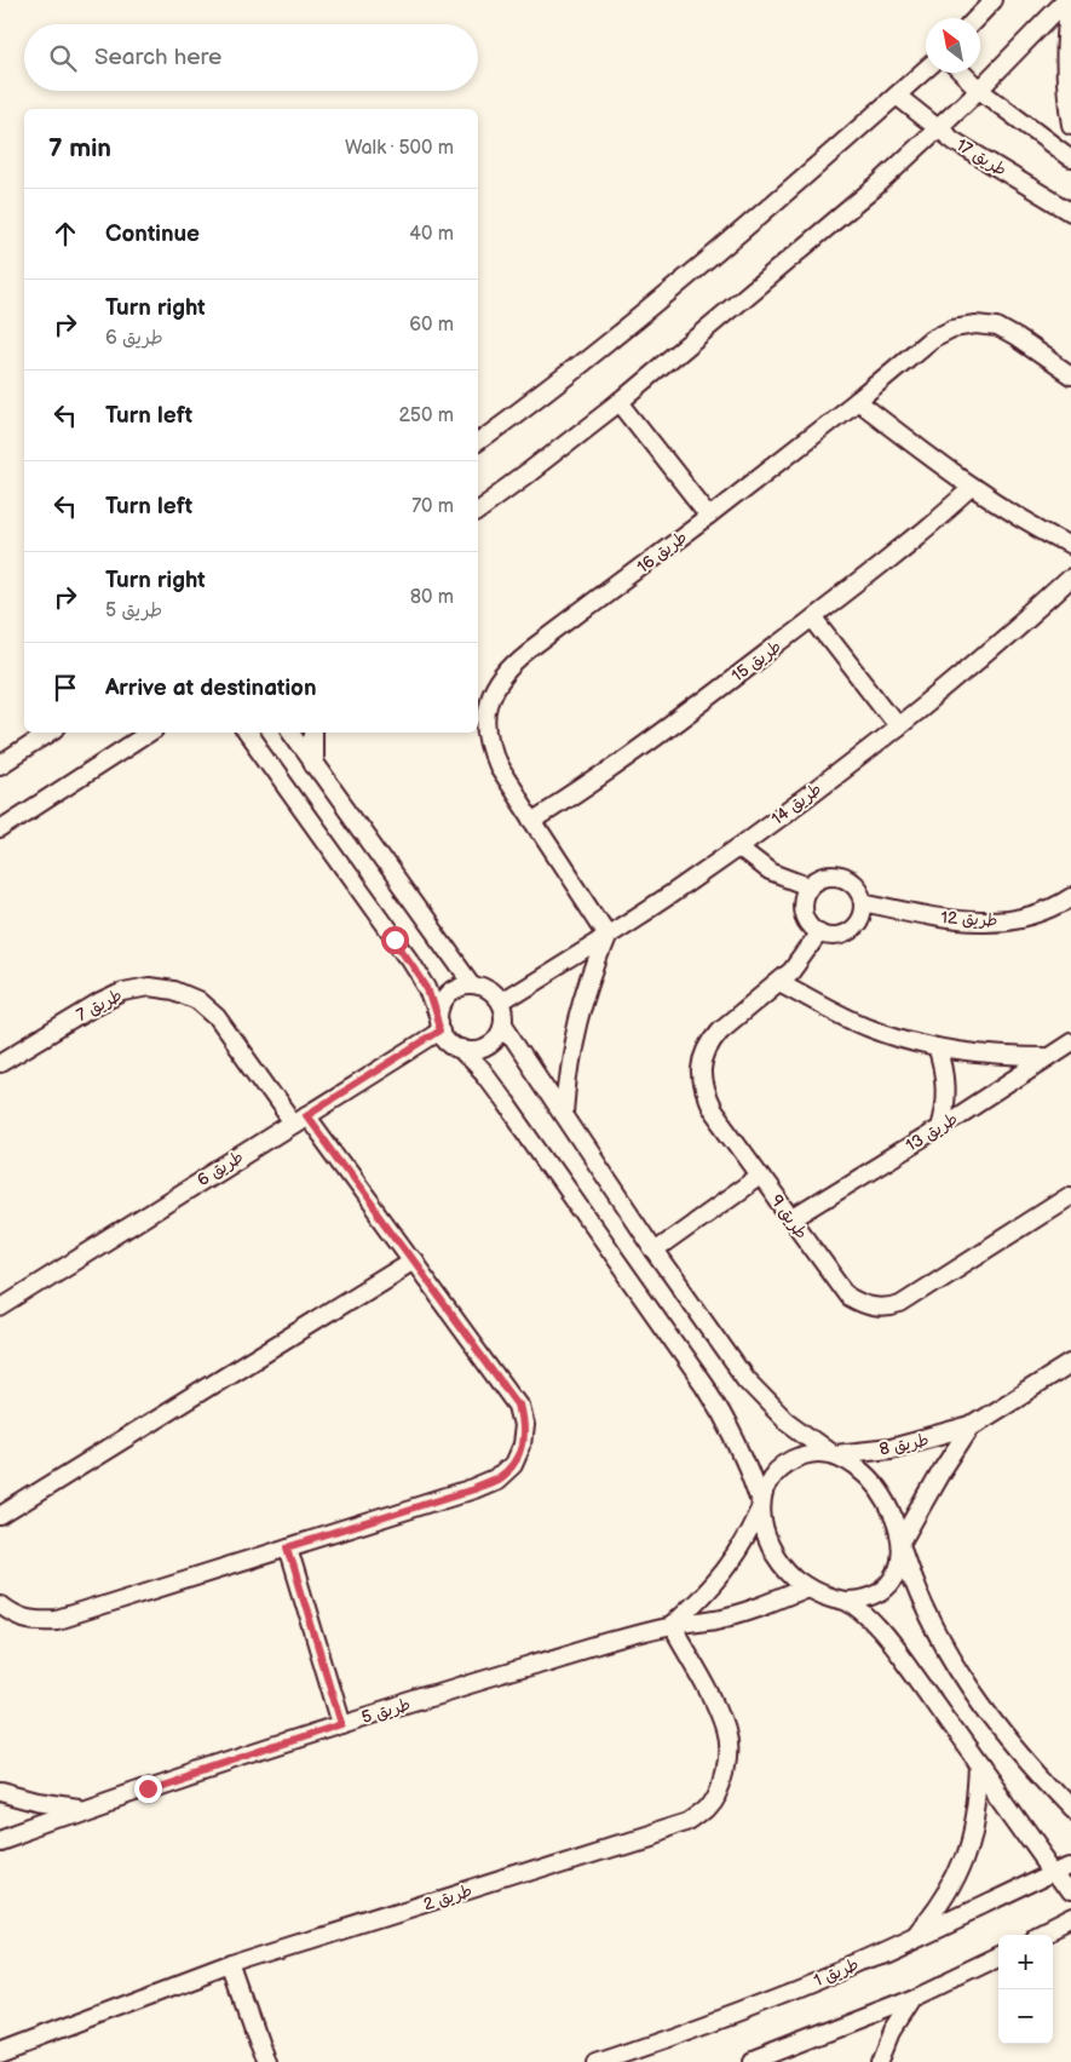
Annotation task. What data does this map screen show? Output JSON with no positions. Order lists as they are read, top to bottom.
{
  "streets": {
    "street": [
      "طريق 17",
      "طريق 16",
      "طريق 15",
      "طريق 14",
      "طريق 12",
      "طريق 7",
      "طريق 13",
      "طريق 6",
      "طريق 9",
      "طريق 8",
      "طريق 5",
      "طريق 2",
      "طريق 1"
    ]
  },
  "crossings": [
    ["طريق 16", "طريق 15"],
    ["طريق 16", "طريق 14"],
    ["طريق 14", "طريق 6"],
    ["طريق 12", "طريق 9"],
    ["طريق 7", "طريق 6"],
    ["طريق 13", "طريق 9"],
    ["طريق 8", "طريق 5"],
    ["طريق 5", "طريق 2"]
  ],
  "north": "top left",
  "page": {
    "search": "Search here",
    "heading": ["7 min", "Walk · 500 m"],
    "list": [
      ["Continue", "40 m"],
      ["Turn right", "طريق 6", "60 m"],
      ["Turn left", "250 m"],
      ["Turn left", "70 m"],
      ["Turn right", "طريق 5", "80 m"],
      "Arrive at destination"
    ],
    "map_buttons": ["+", "−"]
  }
}
